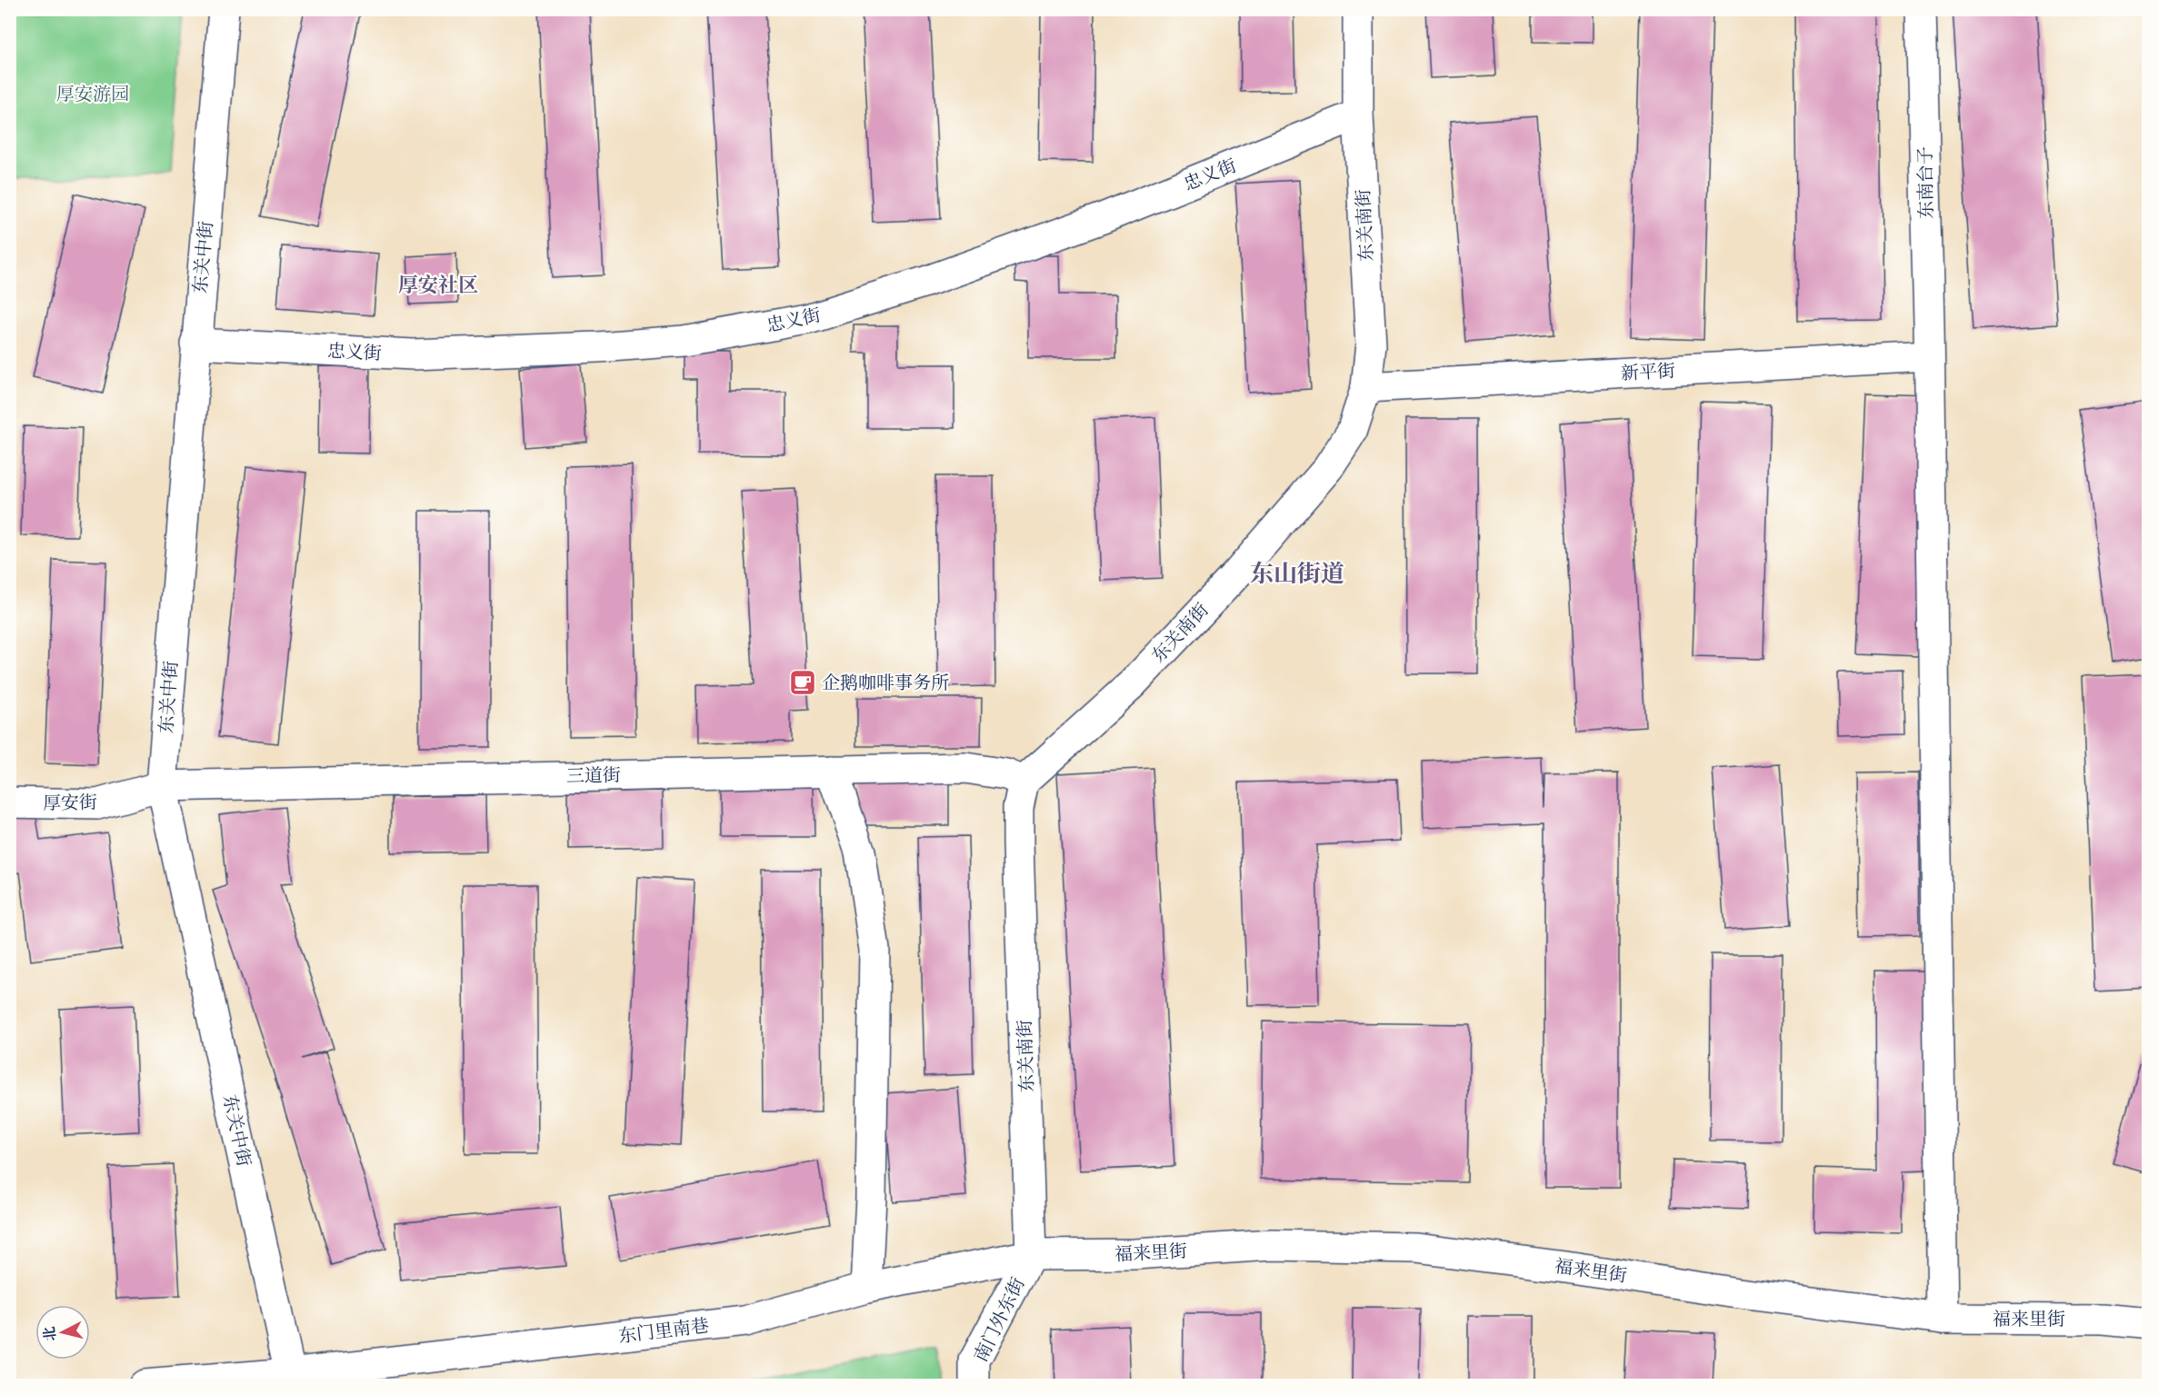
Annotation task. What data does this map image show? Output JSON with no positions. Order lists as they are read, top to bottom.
{
  "streets": {
    "street": [
      "忠义街",
      "东南台子",
      "东关南街",
      "东关中街",
      "新平街",
      "三道街",
      "厚安街",
      "福来里街",
      "南门外东街",
      "东门里南巷"
    ]
  },
  "crossings": [
    ["忠义街", "东关南街"],
    ["忠义街", "东关中街"],
    ["东南台子", "新平街"],
    ["东南台子", "福来里街"],
    ["东关南街", "新平街"],
    ["东关南街", "三道街"],
    ["东关南街", "福来里街"],
    ["东关南街", "南门外东街"],
    ["东关南街", "东门里南巷"],
    ["东关中街", "三道街"],
    ["东关中街", "厚安街"],
    ["东关中街", "东门里南巷"],
    ["三道街", "厚安街"],
    ["福来里街", "南门外东街"],
    ["福来里街", "东门里南巷"],
    ["南门外东街", "东门里南巷"]
  ],
  "districts": ["厚安社区", "东山街道"],
  "parks": ["厚安游园"],
  "places": {
    "cafe": ["企鹅咖啡事务所"]
  },
  "north": "left"
}
